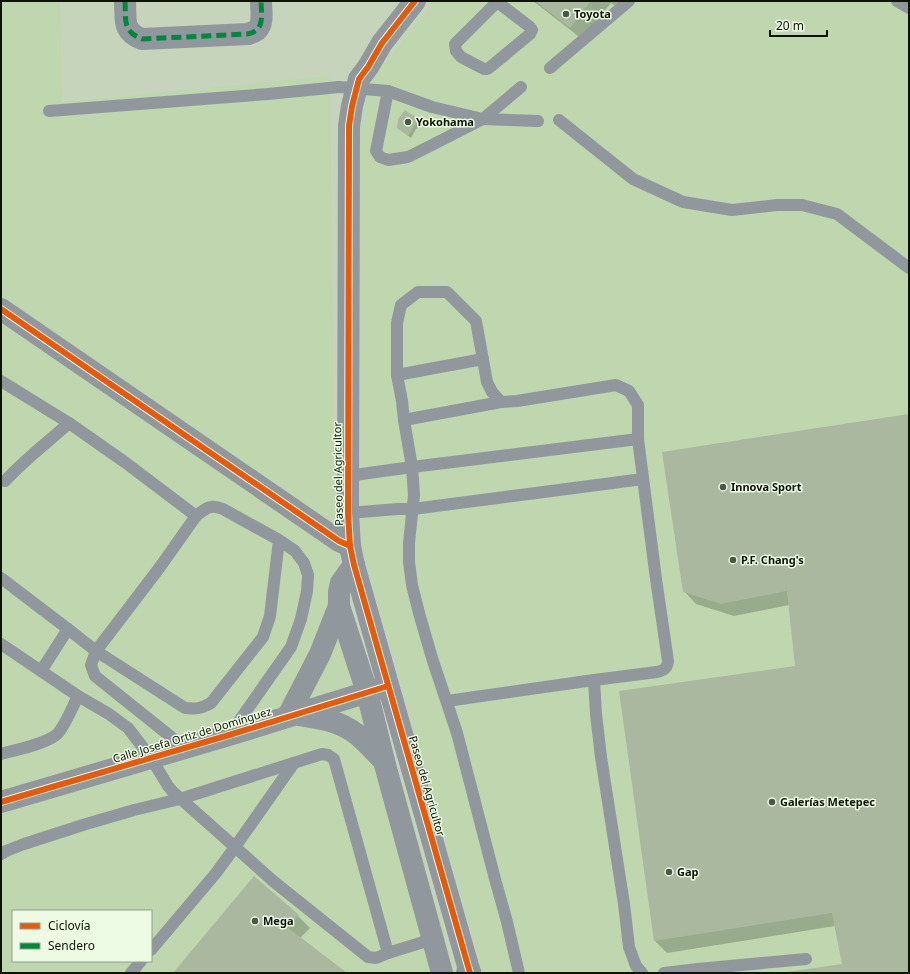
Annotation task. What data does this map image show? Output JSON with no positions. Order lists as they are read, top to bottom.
{
  "streets": {
    "street": ["Paseo del Agricultor", "Calle Josefa Ortiz de Domínguez"]
  },
  "crossings": [
    ["Paseo del Agricultor", "Calle Josefa Ortiz de Domínguez"]
  ],
  "places": [
    "Toyota",
    "Yokohama",
    "Innova Sport",
    "P.F. Chang's",
    "Galerías Metepec",
    "Gap",
    "Mega"
  ],
  "legend": ["Ciclovía", "Sendero"],
  "scale_bar": "20 m"
}
